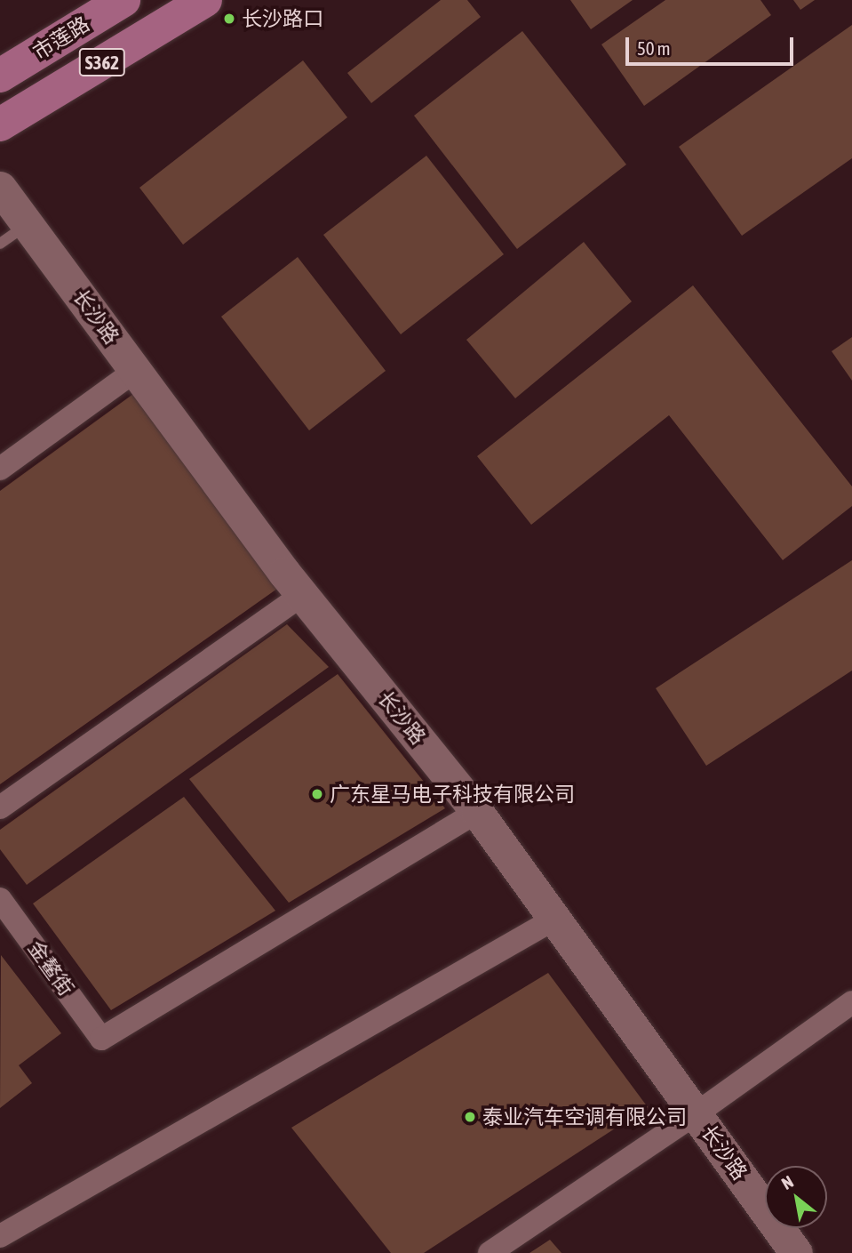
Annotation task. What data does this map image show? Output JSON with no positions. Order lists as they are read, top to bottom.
{
  "streets": {
    "main road": ["市莲路", "S362"],
    "street": ["长沙路", "金鳌街"]
  },
  "crossings": [
    ["长沙路", "金鳌街"]
  ],
  "places": ["长沙路口", "广东星马电子科技有限公司", "泰业汽车空调有限公司"],
  "scale_bar": "50 m",
  "north": "top left"
}
